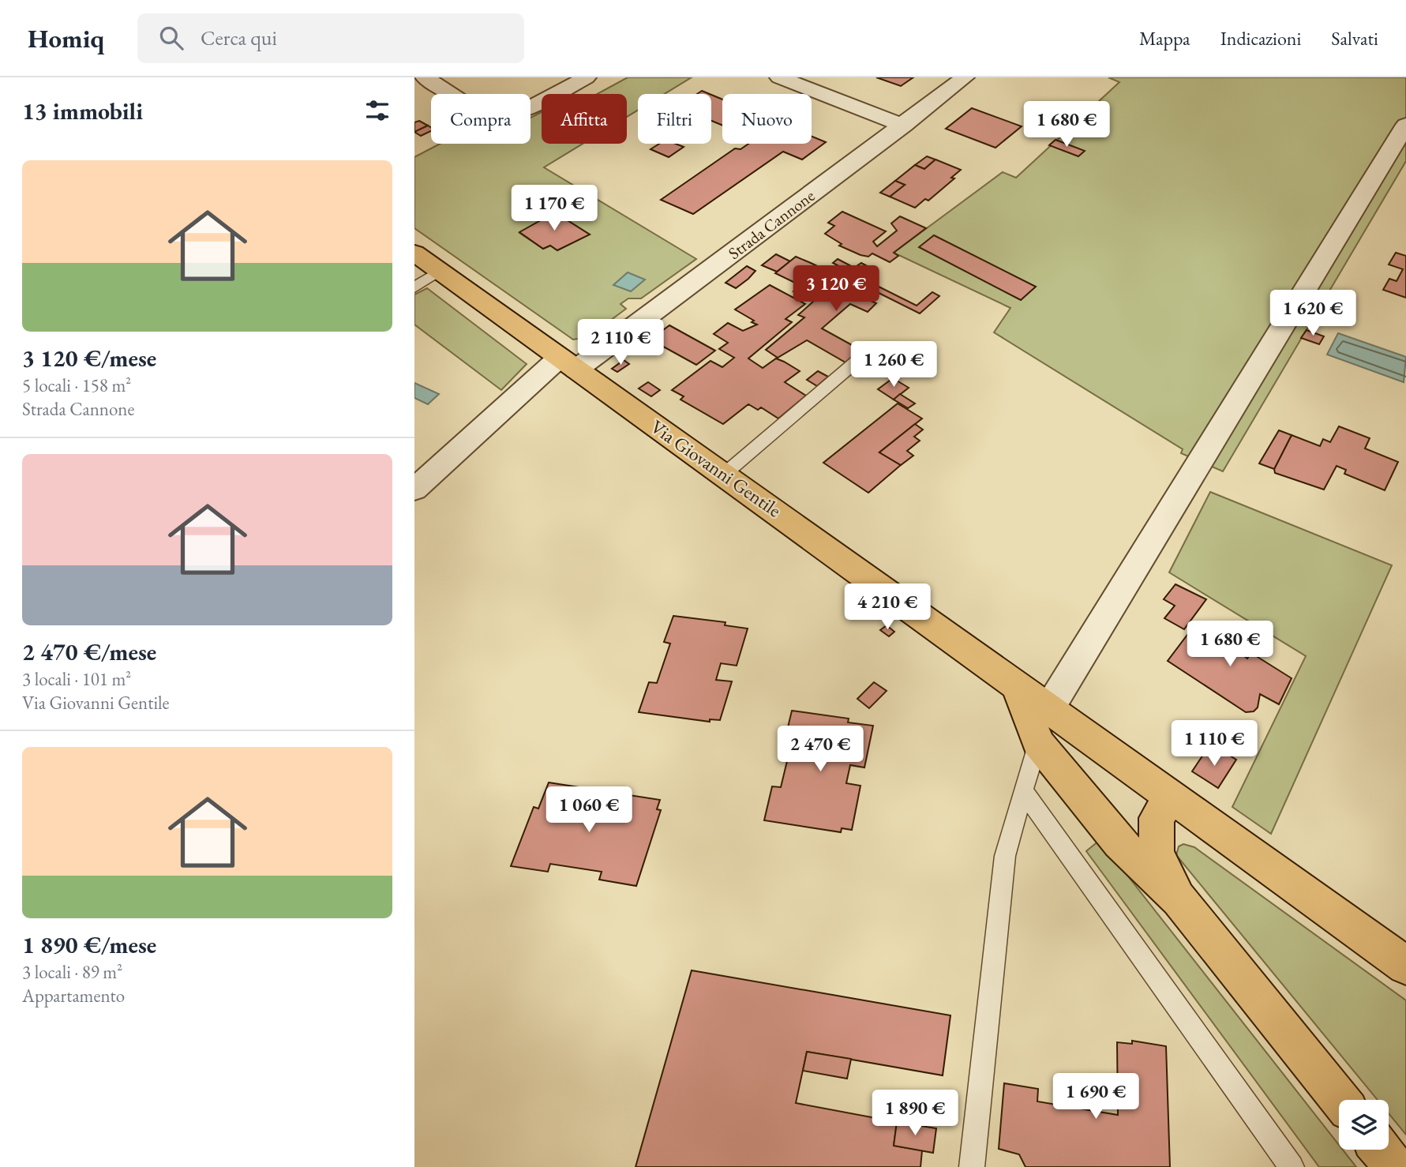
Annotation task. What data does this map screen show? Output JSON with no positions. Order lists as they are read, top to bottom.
{
  "streets": {
    "main road": ["Via Giovanni Gentile"],
    "street": ["Strada Cannone"]
  },
  "crossings": [
    ["Strada Cannone", "Via Giovanni Gentile"]
  ],
  "page": {
    "header": "Homiq",
    "search": "Cerca qui",
    "nav": ["Mappa", "Indicazioni", "Salvati"],
    "heading": "13 immobili",
    "chip": [
      "Compra",
      "Affitta",
      "Filtri",
      "Nuovo"
    ],
    "price": [
      "1 680 €",
      "1 170 €",
      "3 120 €",
      "1 620 €",
      "2 110 €",
      "1 260 €",
      "4 210 €",
      "1 680 €",
      "1 110 €",
      "2 470 €",
      "1 060 €",
      "1 690 €",
      "1 890 €"
    ],
    "list": [
      {
        "name": "3 120 €/mese",
        "note": "5 locali · 158 m² · Strada Cannone"
      },
      {
        "name": "2 470 €/mese",
        "note": "3 locali · 101 m² · Via Giovanni Gentile"
      },
      {
        "name": "1 890 €/mese",
        "note": "3 locali · 89 m² · Appartamento"
      }
    ]
  }
}
